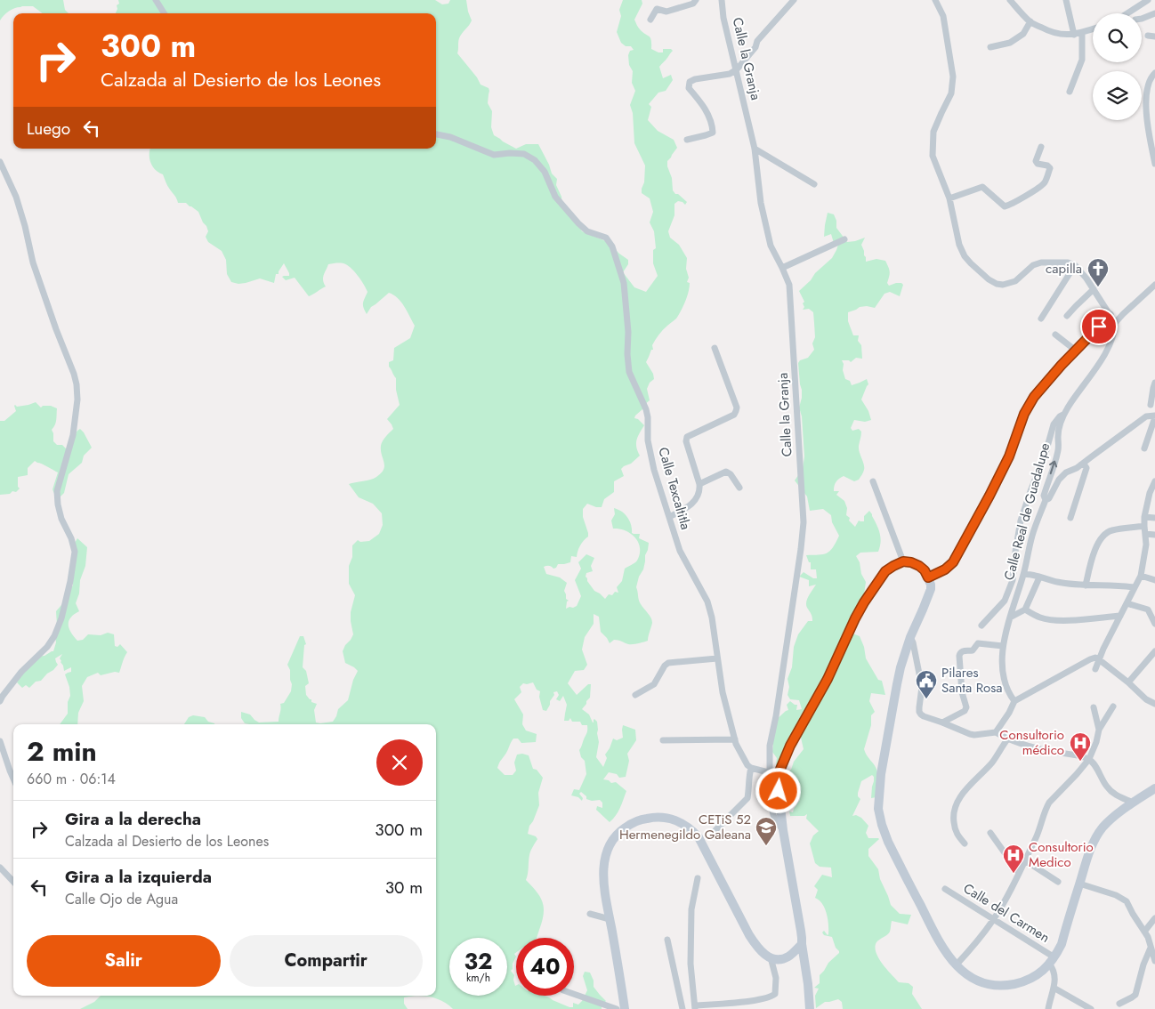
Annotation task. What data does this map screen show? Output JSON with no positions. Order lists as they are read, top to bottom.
{
  "streets": {
    "street": [
      "Calle la Granja",
      "Calle Texcaltitla",
      "Calle Real de Guadalupe",
      "Calle del Carmen"
    ]
  },
  "places": {
    "church": ["capilla"],
    "public building": ["Pilares Santa Rosa"],
    "hospital": ["Consultorio médico", "Consultorio Medico"],
    "school or university": ["CETiS 52 Hermenegildo Galeana"]
  },
  "page": {
    "turn": ["300 m", "Calzada al Desierto de los Leones"],
    "then": "Luego",
    "heading": ["2 min", "660 m · 06:14"],
    "list": [
      {
        "name": "Gira a la derecha",
        "note": "Calzada al Desierto de los Leones",
        "value": "300 m"
      },
      {
        "name": "Gira a la izquierda",
        "note": "Calle Ojo de Agua",
        "value": "30 m"
      }
    ],
    "buttons": ["Salir", "Compartir"],
    "speed": "32 km/h",
    "limit": "40"
  }
}
